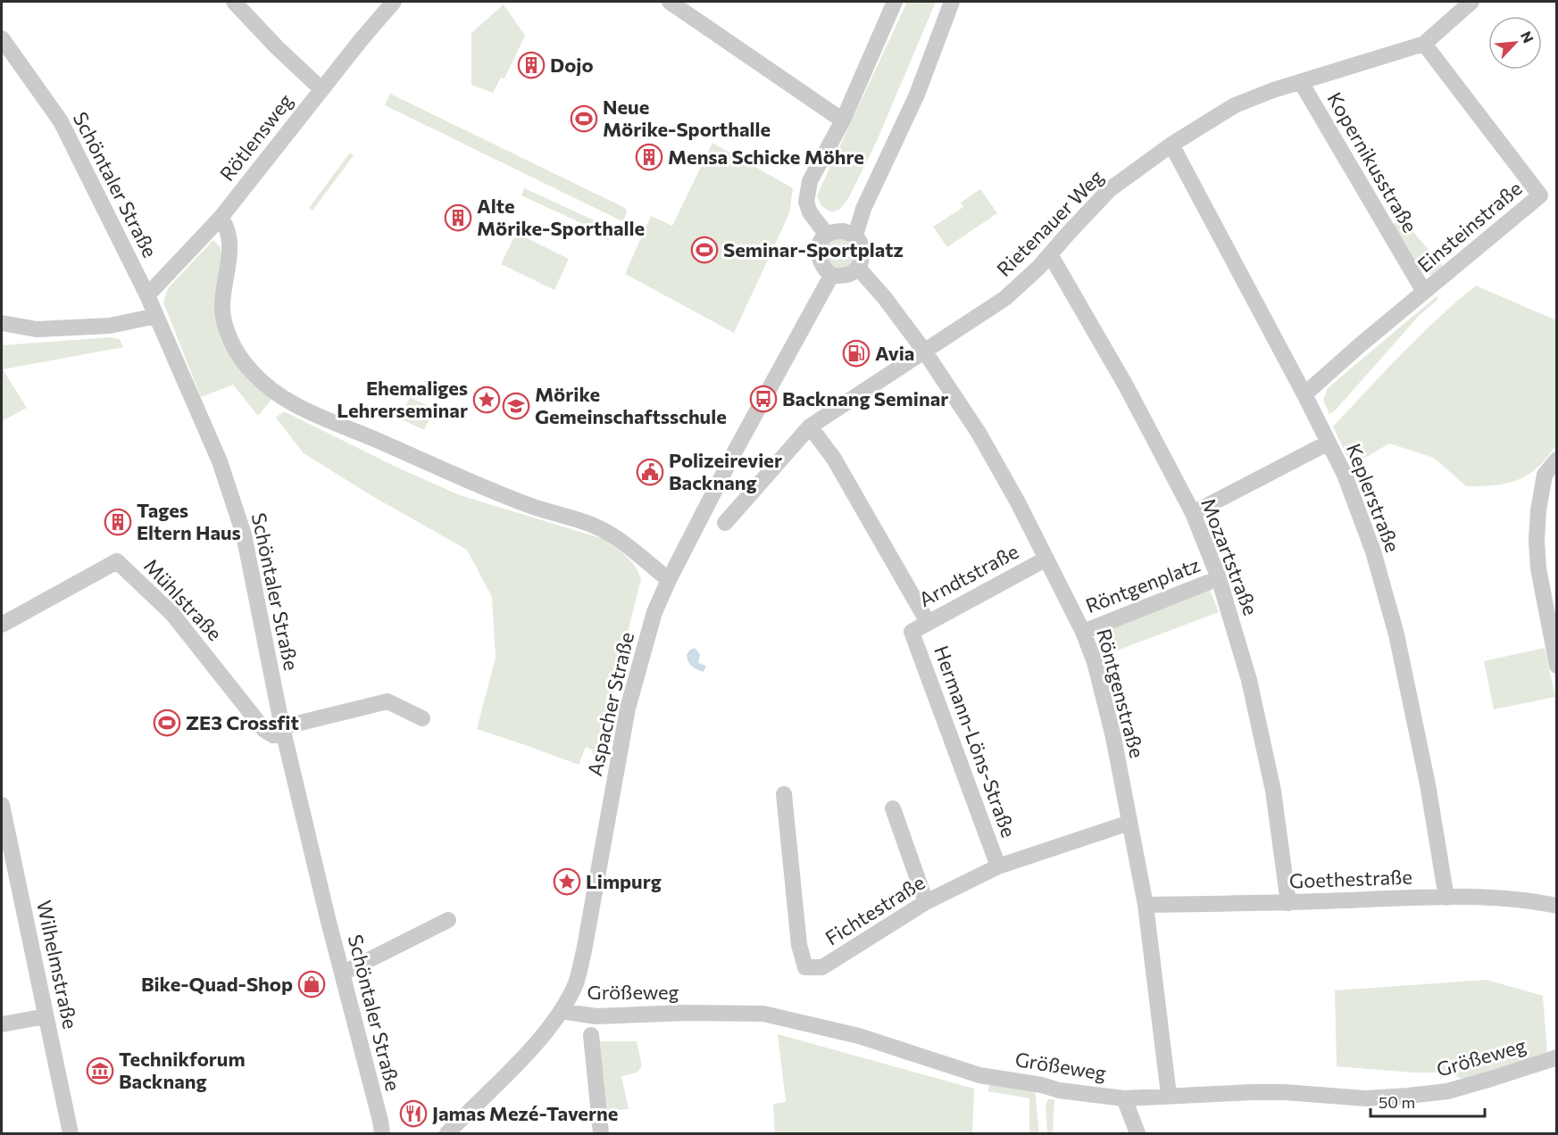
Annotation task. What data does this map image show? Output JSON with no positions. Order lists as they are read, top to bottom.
{
  "streets": {
    "street": [
      "Rötlensweg",
      "Kopernikusstraße",
      "Schöntaler Straße",
      "Rietenauer Weg",
      "Einsteinstraße",
      "Keplerstraße",
      "Mozartstraße",
      "Arndtstraße",
      "Röntgenplatz",
      "Mühlstraße",
      "Röntgenstraße",
      "Aspacher Straße",
      "Hermann-Löns-Straße",
      "Goethestraße",
      "Fichtestraße",
      "Wilhelmstraße",
      "Größeweg"
    ]
  },
  "crossings": [
    ["Rötlensweg", "Schöntaler Straße"],
    ["Kopernikusstraße", "Rietenauer Weg"],
    ["Kopernikusstraße", "Einsteinstraße"],
    ["Schöntaler Straße", "Mühlstraße"],
    ["Rietenauer Weg", "Einsteinstraße"],
    ["Rietenauer Weg", "Keplerstraße"],
    ["Rietenauer Weg", "Mozartstraße"],
    ["Rietenauer Weg", "Röntgenstraße"],
    ["Rietenauer Weg", "Hermann-Löns-Straße"],
    ["Einsteinstraße", "Keplerstraße"],
    ["Keplerstraße", "Goethestraße"],
    ["Mozartstraße", "Röntgenplatz"],
    ["Mozartstraße", "Goethestraße"],
    ["Arndtstraße", "Röntgenstraße"],
    ["Arndtstraße", "Hermann-Löns-Straße"],
    ["Röntgenplatz", "Röntgenstraße"],
    ["Röntgenstraße", "Aspacher Straße"],
    ["Röntgenstraße", "Goethestraße"],
    ["Röntgenstraße", "Fichtestraße"],
    ["Röntgenstraße", "Größeweg"],
    ["Aspacher Straße", "Größeweg"],
    ["Hermann-Löns-Straße", "Fichtestraße"]
  ],
  "places": {
    "building": [
      "Dojo",
      "Mensa Schicke Möhre",
      "Alte Mörike-Sporthalle",
      "Tages Eltern Haus"
    ],
    "sports": ["Neue Mörike-Sporthalle", "Seminar-Sportplatz", "ZE3 Crossfit"],
    "fuel station": ["Avia"],
    "bus stop": ["Backnang Seminar"],
    "place": ["Ehemaliges Lehrerseminar", "Limpurg"],
    "school or university": ["Mörike Gemeinschaftsschule"],
    "public building": ["Polizeirevier Backnang"],
    "shop": ["Bike-Quad-Shop"],
    "museum": ["Technikforum Backnang"],
    "restaurant": ["Jamas Mezé-Taverne"]
  },
  "scale_bar": "50 m",
  "north": "top right"
}
